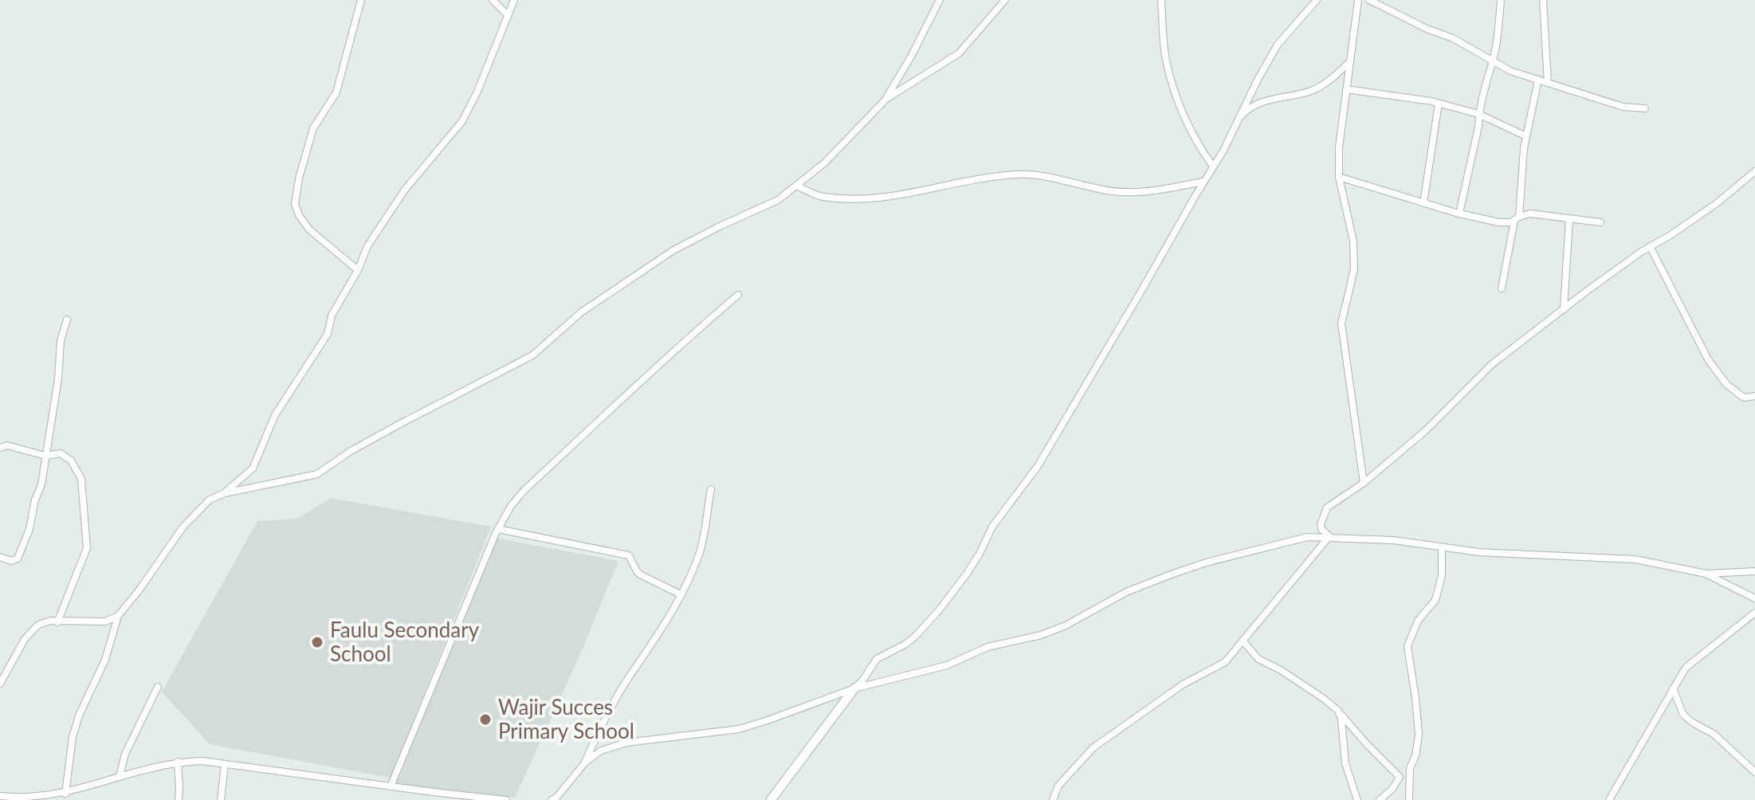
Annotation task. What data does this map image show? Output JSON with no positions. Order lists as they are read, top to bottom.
{
  "places": ["Faulu Secondary School", "Wajir Succes Primary School"]
}
